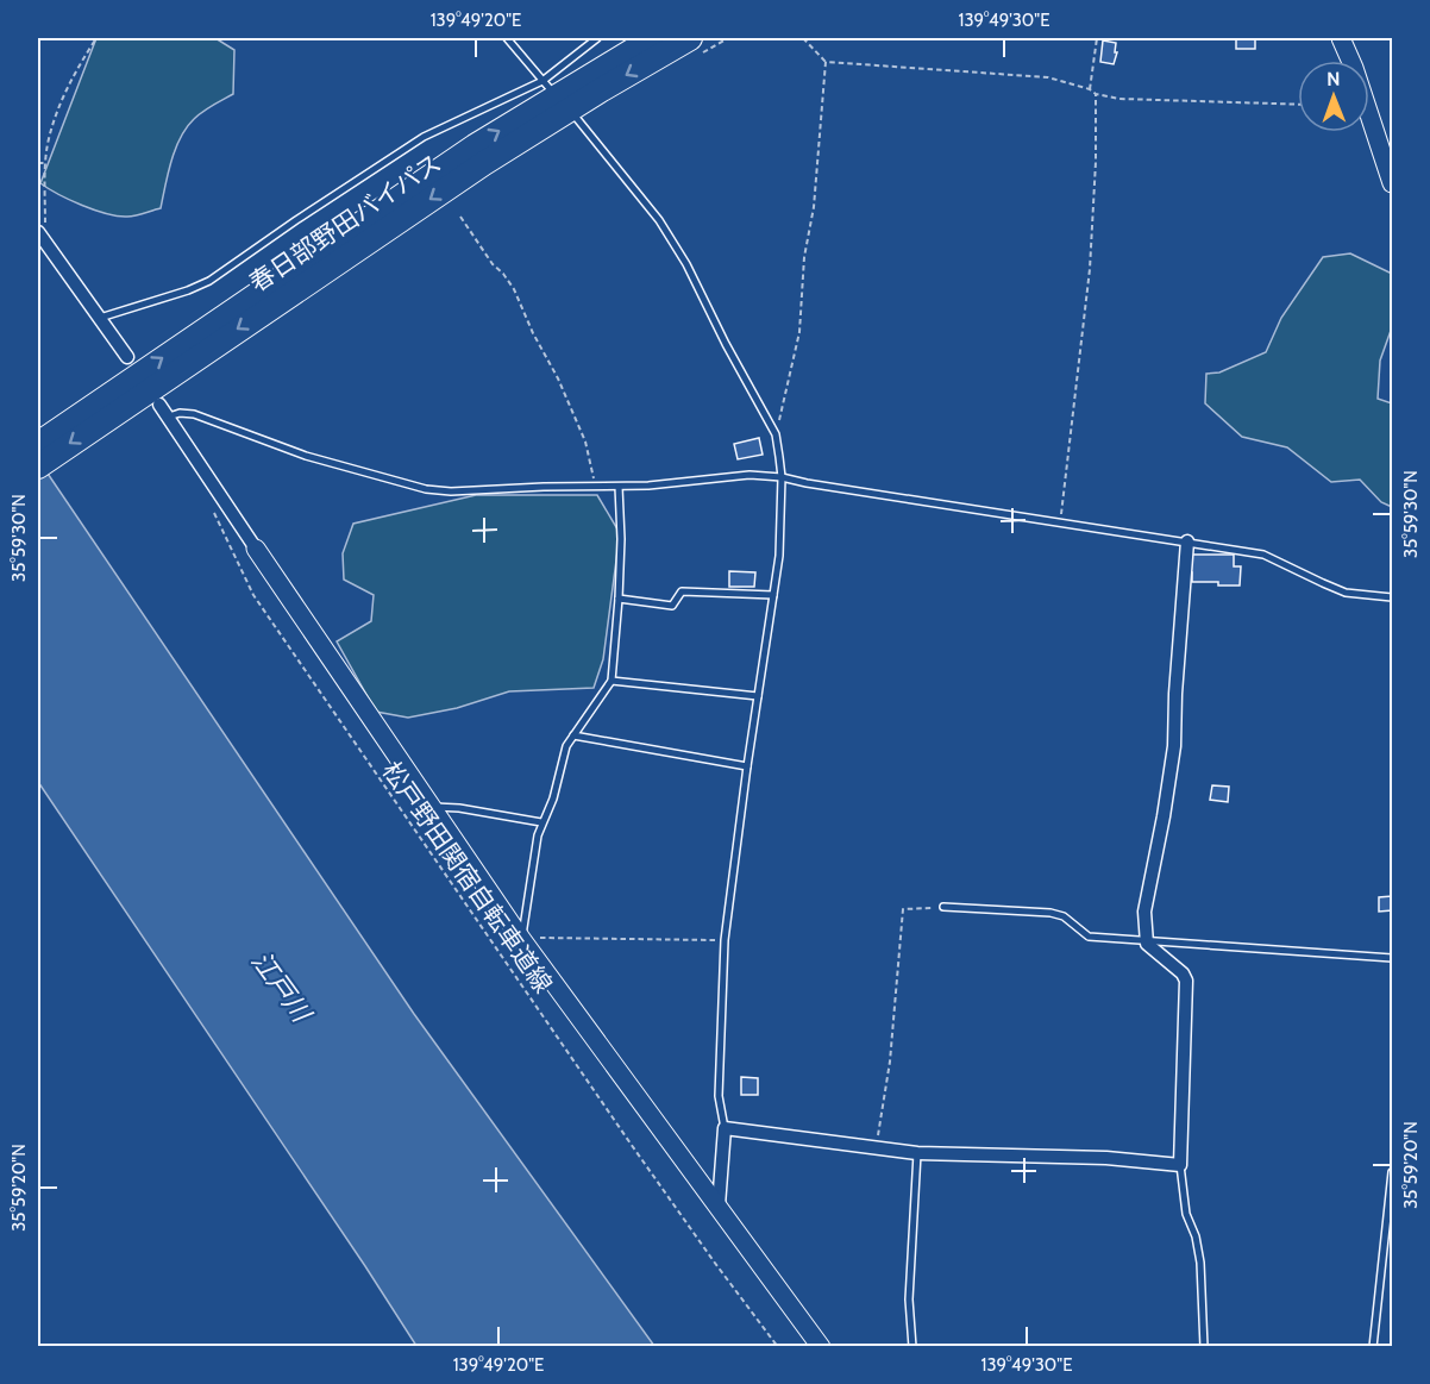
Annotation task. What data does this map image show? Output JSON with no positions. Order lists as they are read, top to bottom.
{
  "streets": {
    "highway": ["春日部野田バイパス"],
    "path": ["松戸野田関宿自転車道線"]
  },
  "water": ["江戸川"],
  "north": "top",
  "coordinates": [
    "139°49'20\"E",
    "139°49'30\"E",
    "35°59'30\"N",
    "35°59'20\"N"
  ]
}
